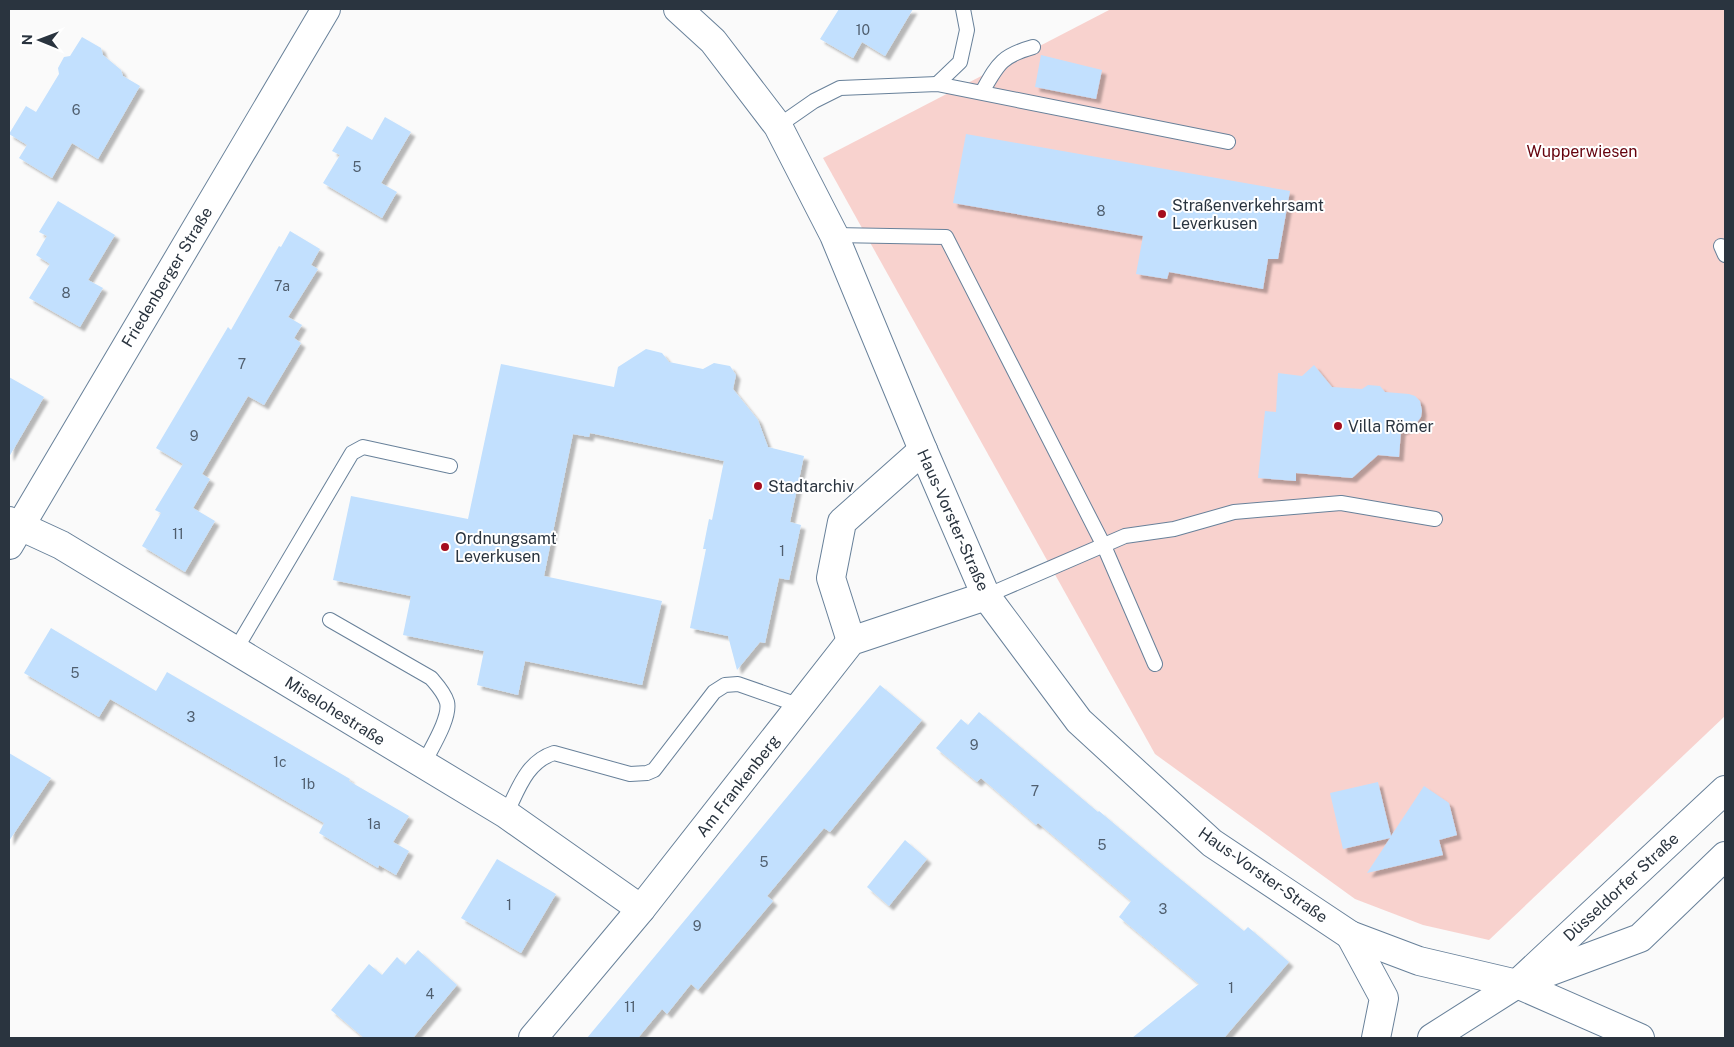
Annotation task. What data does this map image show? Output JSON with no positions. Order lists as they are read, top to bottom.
{
  "streets": {
    "street": [
      "Friedenberger Straße",
      "Haus-Vorster-Straße",
      "Miselohestraße",
      "Am Frankenberg",
      "Düsseldorfer Straße"
    ]
  },
  "crossings": [
    ["Friedenberger Straße", "Miselohestraße"],
    ["Haus-Vorster-Straße", "Düsseldorfer Straße"],
    ["Miselohestraße", "Am Frankenberg"]
  ],
  "parks": ["Wupperwiesen"],
  "places": [
    "Straßenverkehrsamt Leverkusen",
    "Villa Römer",
    "Stadtarchiv",
    "Ordnungsamt Leverkusen"
  ],
  "house_numbers": [
    "10",
    "6",
    "5",
    "8",
    "7a",
    "8",
    "7",
    "9",
    "11",
    "1",
    "5",
    "3",
    "9",
    "1c",
    "1b",
    "7",
    "1a",
    "5",
    "5",
    "1",
    "3",
    "9",
    "1",
    "4",
    "11"
  ],
  "north": "left"
}
